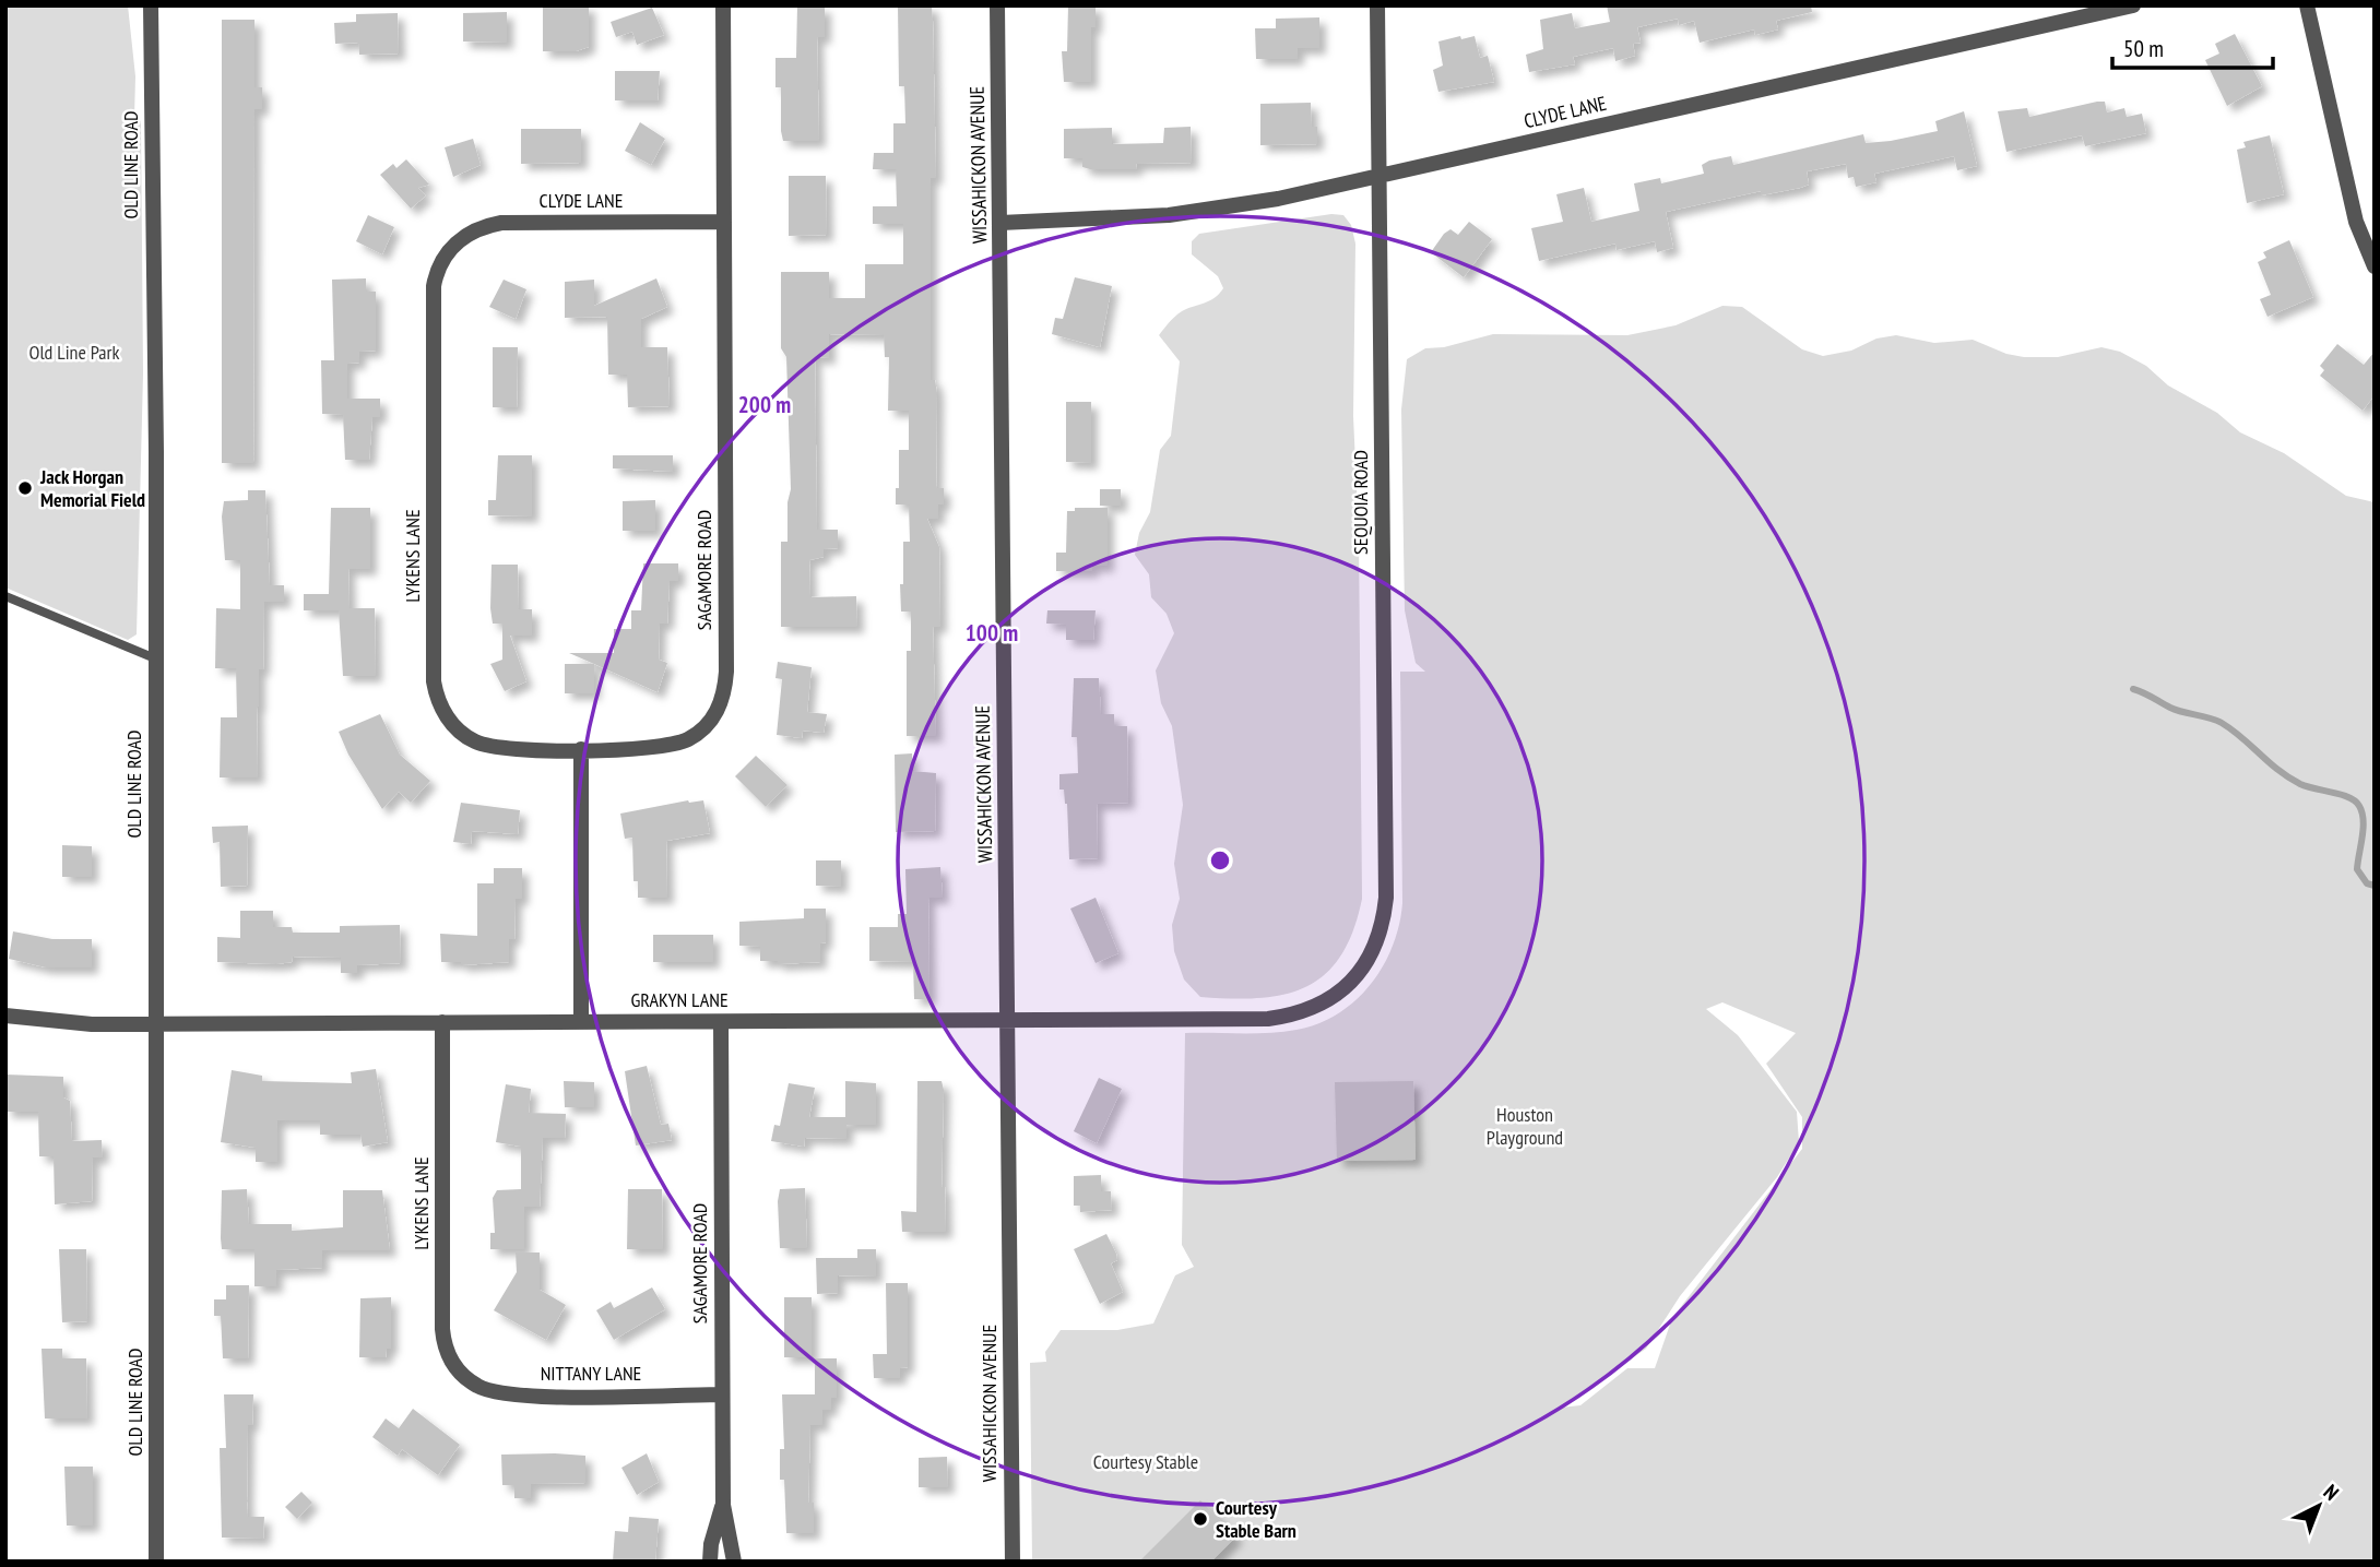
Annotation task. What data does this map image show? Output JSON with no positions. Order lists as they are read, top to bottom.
{
  "streets": {
    "street": [
      "CLYDE LANE",
      "OLD LINE ROAD",
      "WISSAHICKON AVENUE",
      "SEQUOIA ROAD",
      "LYKENS LANE",
      "SAGAMORE ROAD",
      "GRAKYN LANE",
      "NITTANY LANE"
    ]
  },
  "crossings": [
    ["CLYDE LANE", "WISSAHICKON AVENUE"],
    ["CLYDE LANE", "SEQUOIA ROAD"],
    ["CLYDE LANE", "LYKENS LANE"],
    ["CLYDE LANE", "SAGAMORE ROAD"],
    ["OLD LINE ROAD", "GRAKYN LANE"],
    ["WISSAHICKON AVENUE", "GRAKYN LANE"],
    ["SEQUOIA ROAD", "GRAKYN LANE"],
    ["LYKENS LANE", "SAGAMORE ROAD"],
    ["LYKENS LANE", "GRAKYN LANE"],
    ["LYKENS LANE", "NITTANY LANE"],
    ["SAGAMORE ROAD", "GRAKYN LANE"],
    ["SAGAMORE ROAD", "NITTANY LANE"]
  ],
  "parks": ["Old Line Park", "Houston Playground", "Courtesy Stable"],
  "places": ["Jack Horgan Memorial Field", "Courtesy Stable Barn"],
  "scale_bar": "50 m",
  "north": "top right",
  "rings": ["200 m", "100 m"]
}
